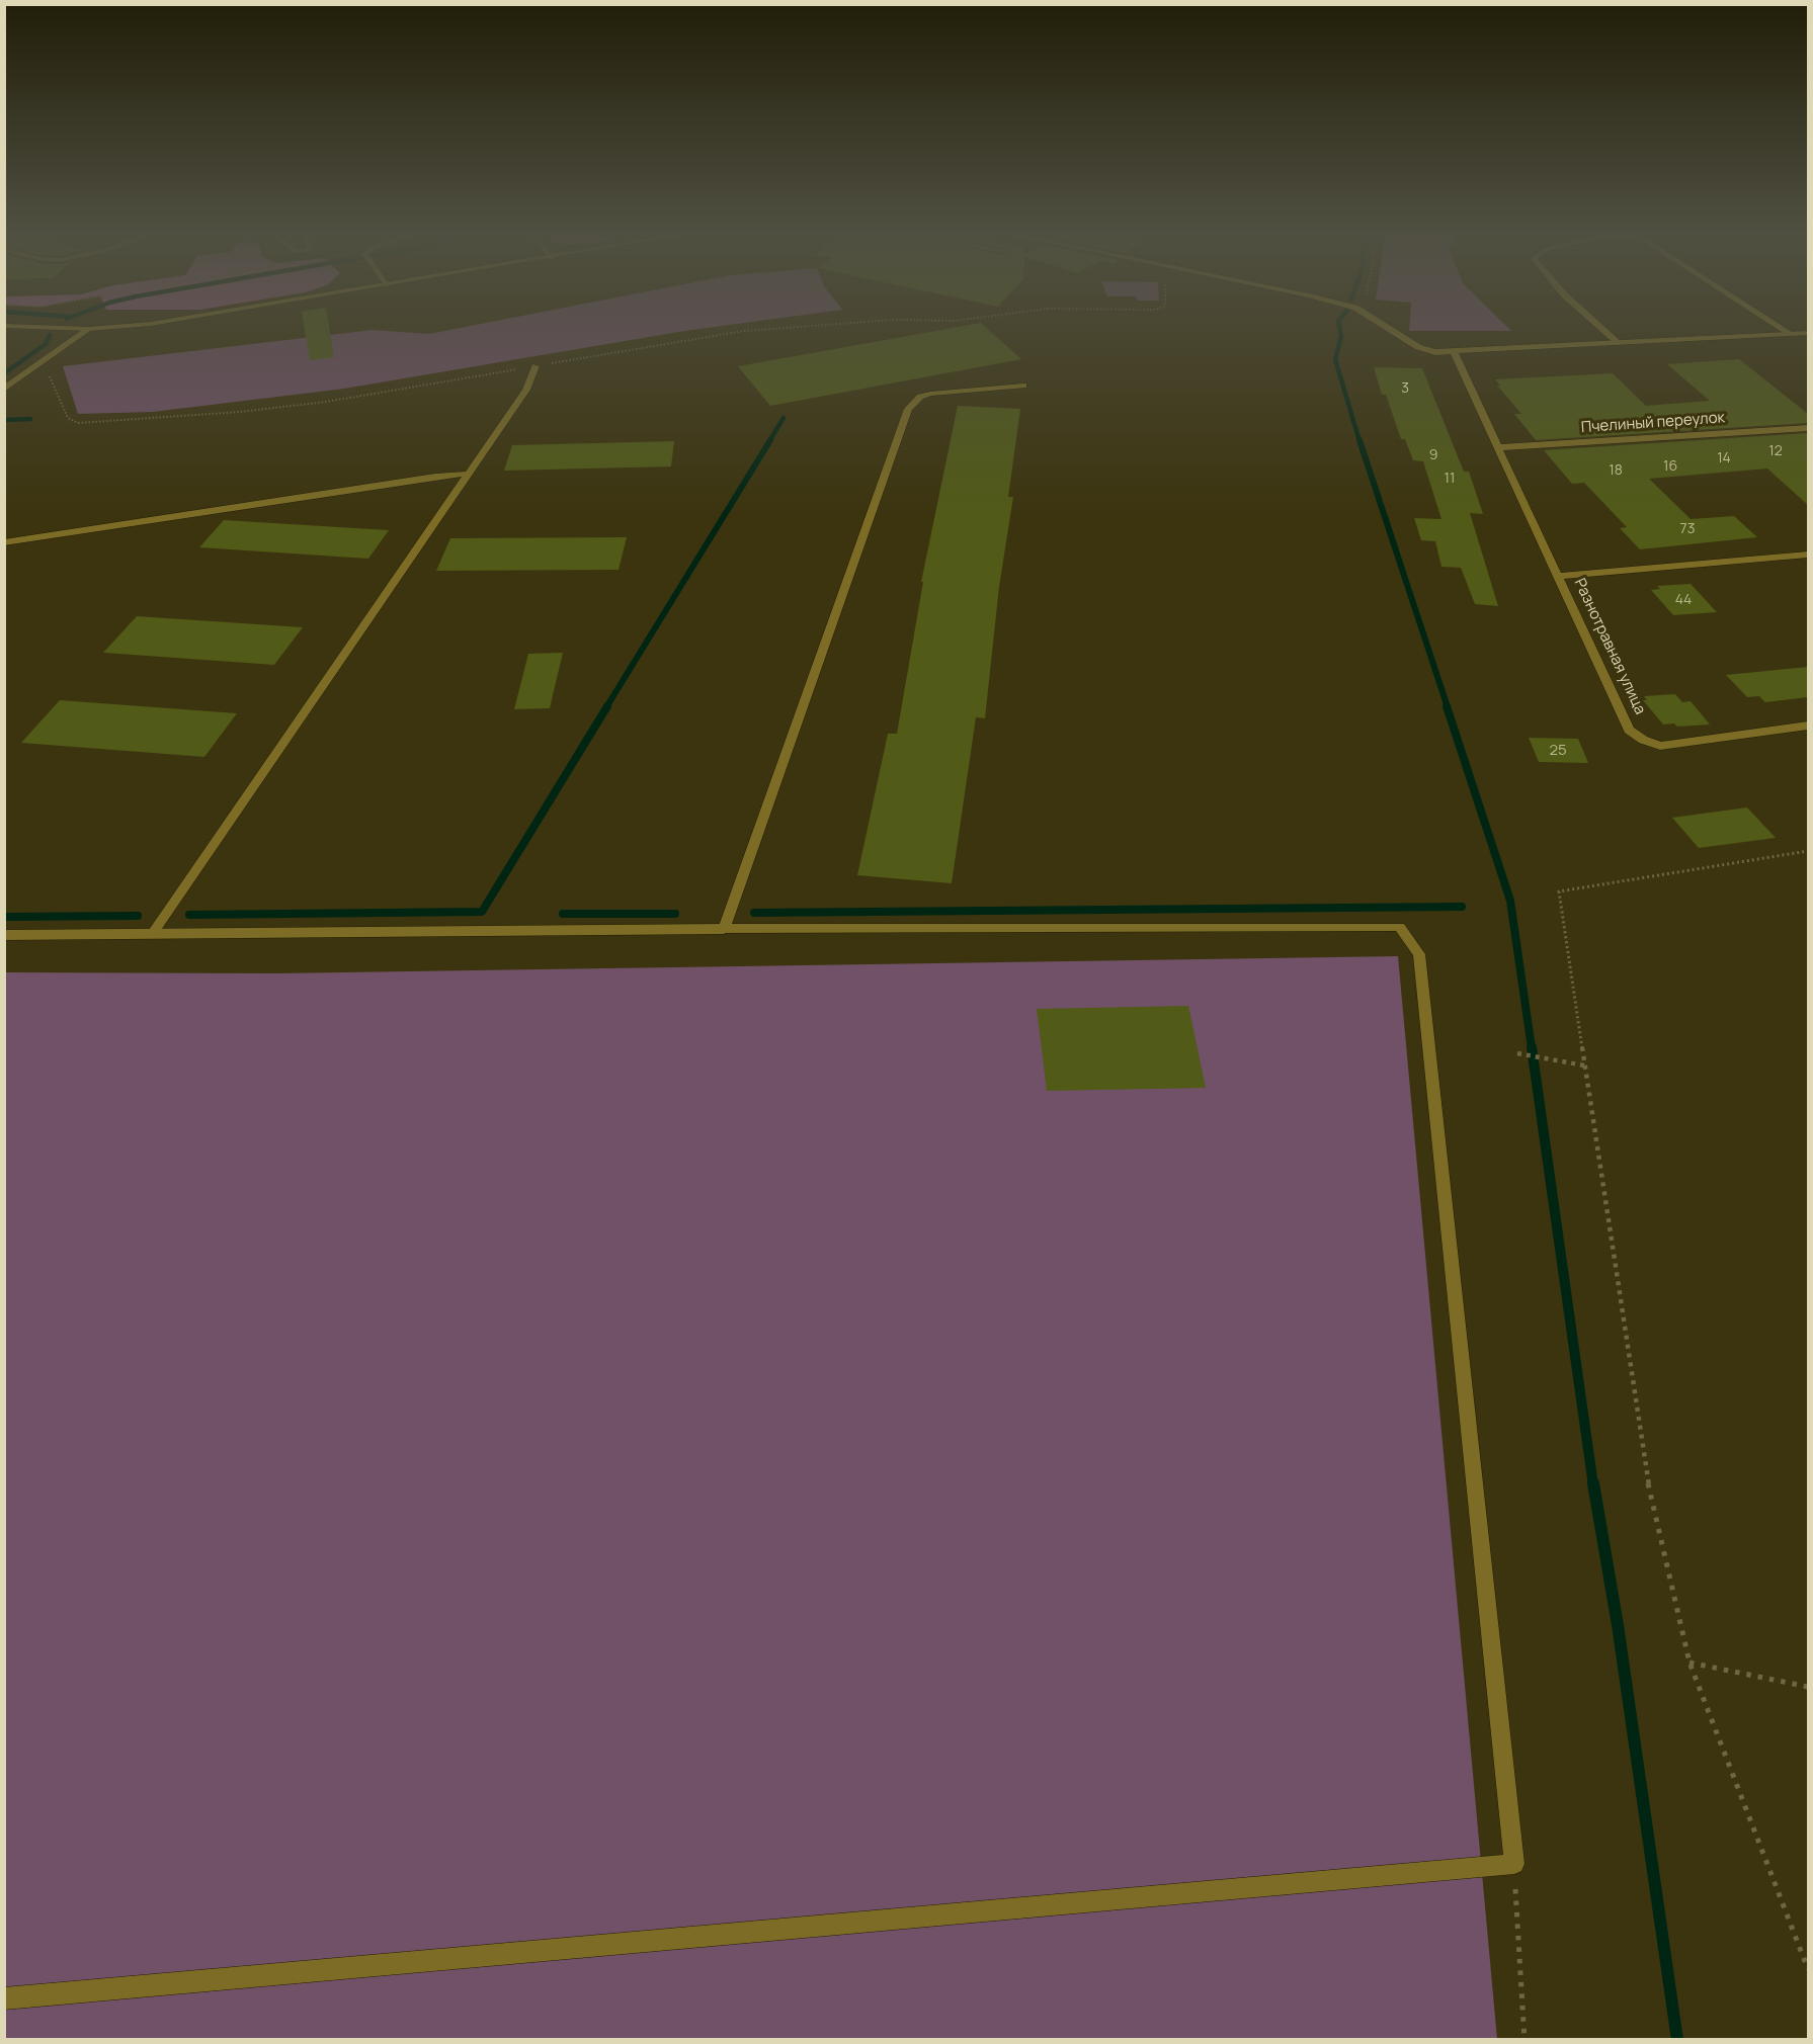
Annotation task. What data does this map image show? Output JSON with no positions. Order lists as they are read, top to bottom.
{
  "streets": {
    "street": ["Пчелиный переулок", "Разнотравная улица"]
  },
  "crossings": [
    ["Пчелиный переулок", "Разнотравная улица"]
  ],
  "house_numbers": [
    "3",
    "12",
    "9",
    "14",
    "16",
    "18",
    "11",
    "73",
    "44",
    "25"
  ]
}
